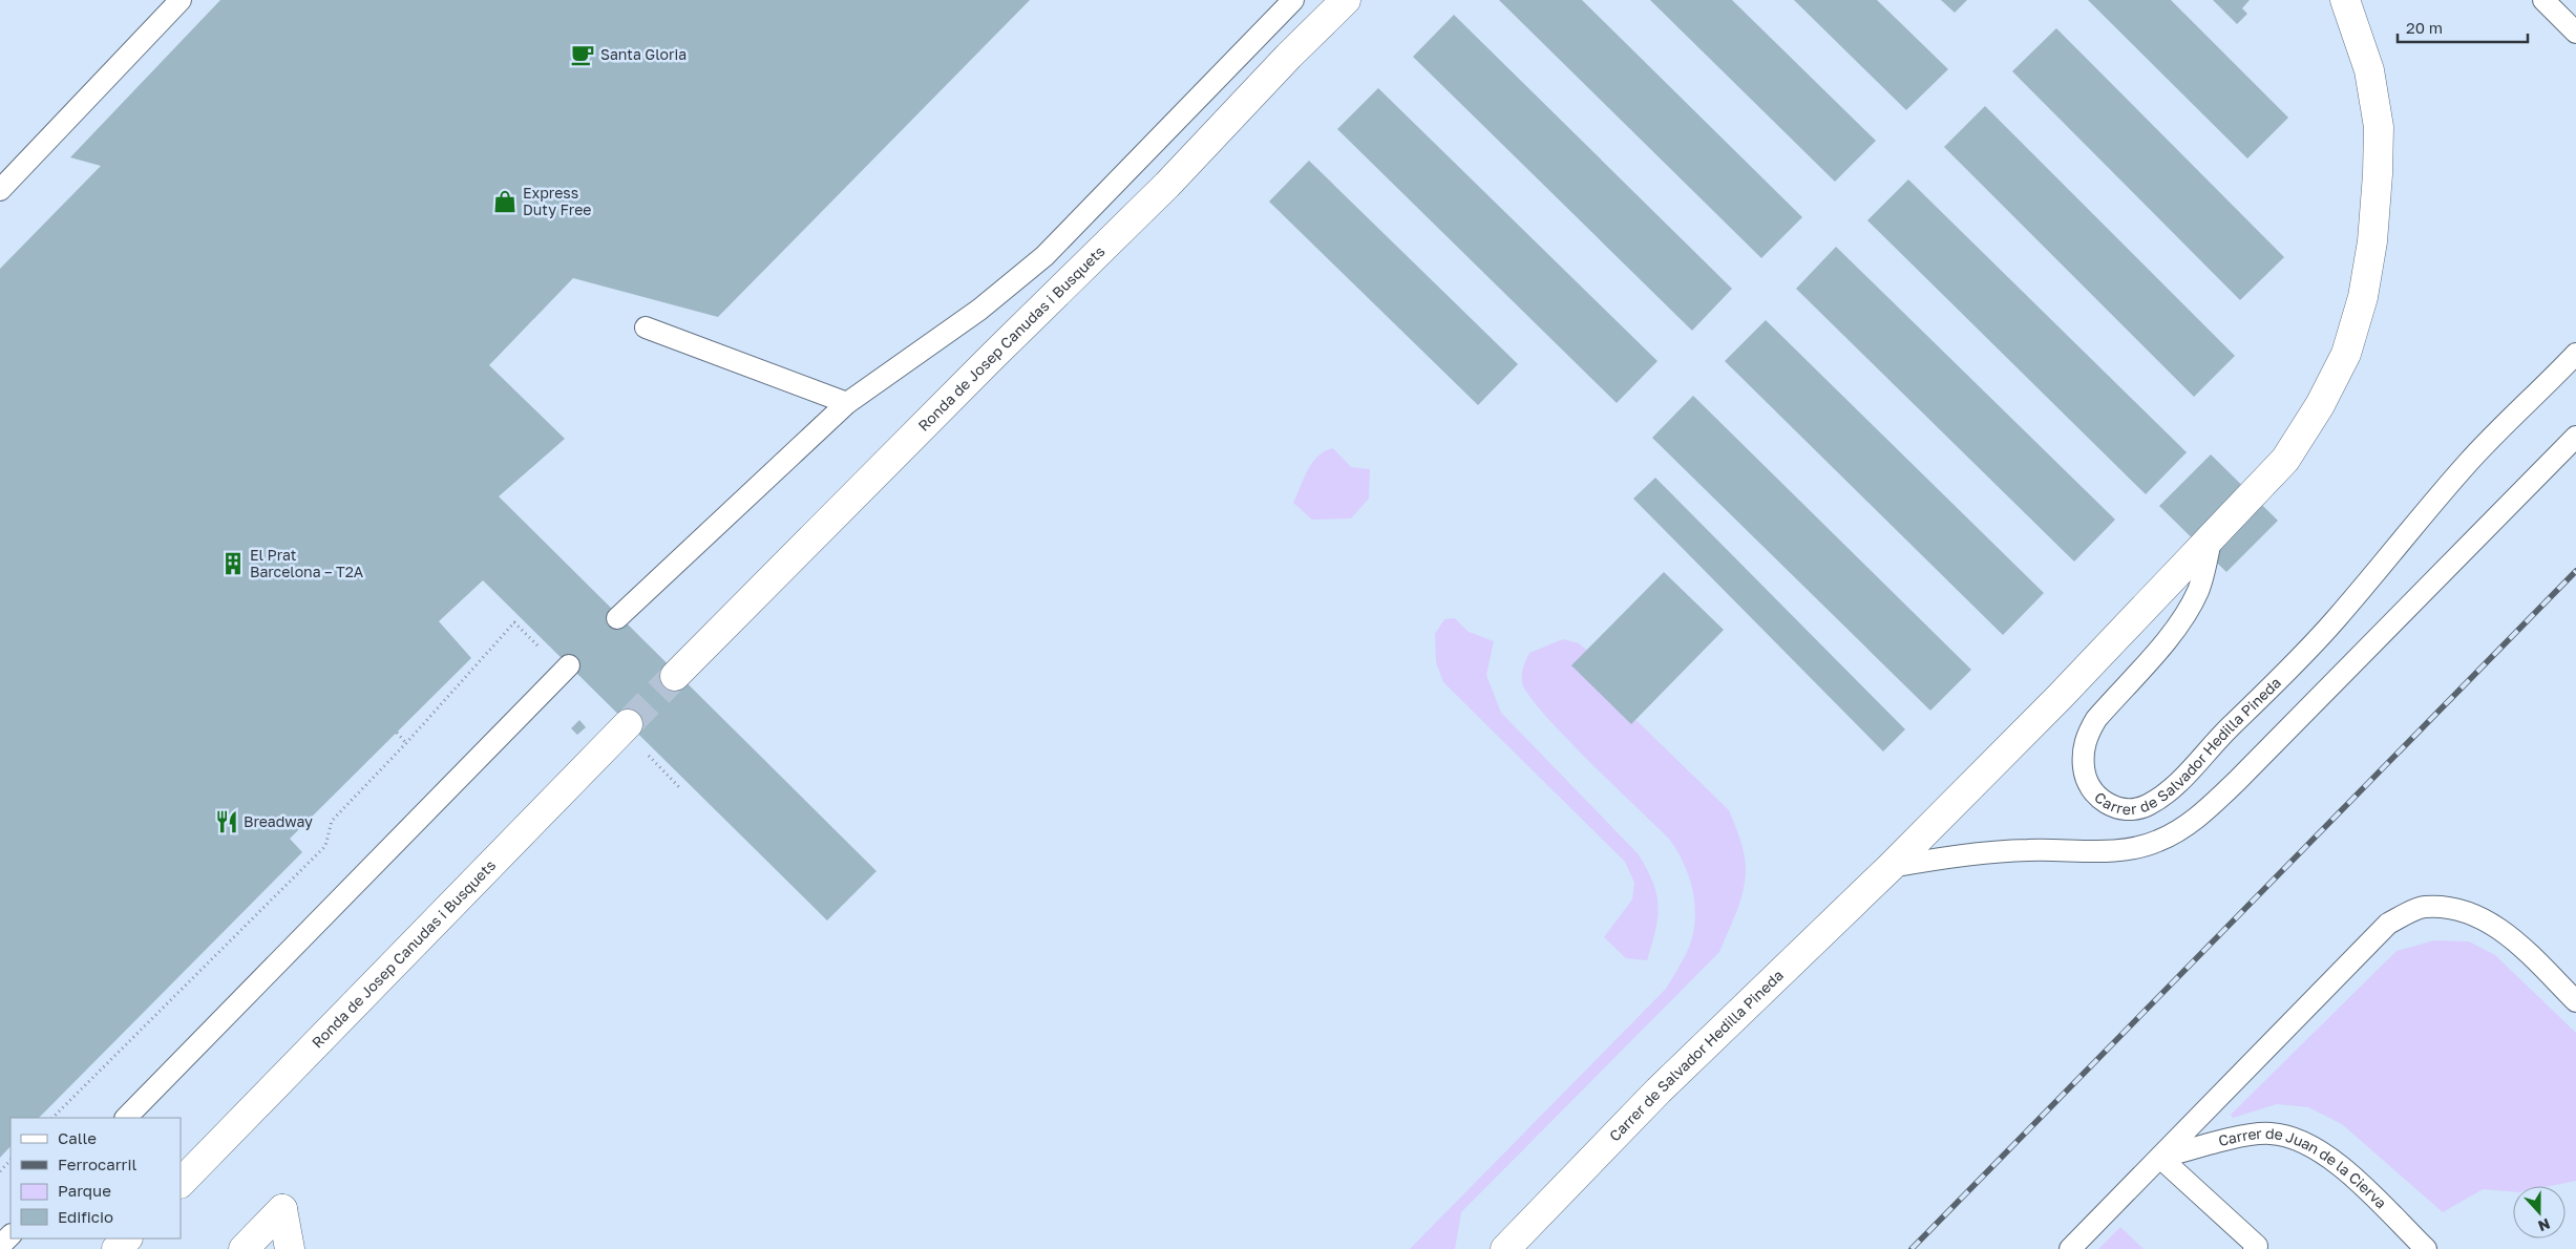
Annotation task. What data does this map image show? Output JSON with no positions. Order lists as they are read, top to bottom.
{
  "streets": {
    "main road": ["Ronda de Josep Canudas i Busquets", "Carrer de Salvador Hedilla Pineda"],
    "lane": ["Carrer de Juan de la Cierva"]
  },
  "places": {
    "cafe": ["Santa Gloria"],
    "shop": ["Express Duty Free"],
    "building": ["El Prat Barcelona – T2A"],
    "restaurant": ["Breadway"]
  },
  "legend": [
    "Calle",
    "Ferrocarril",
    "Parque",
    "Edificio"
  ],
  "scale_bar": "20 m",
  "north": "bottom"
}
